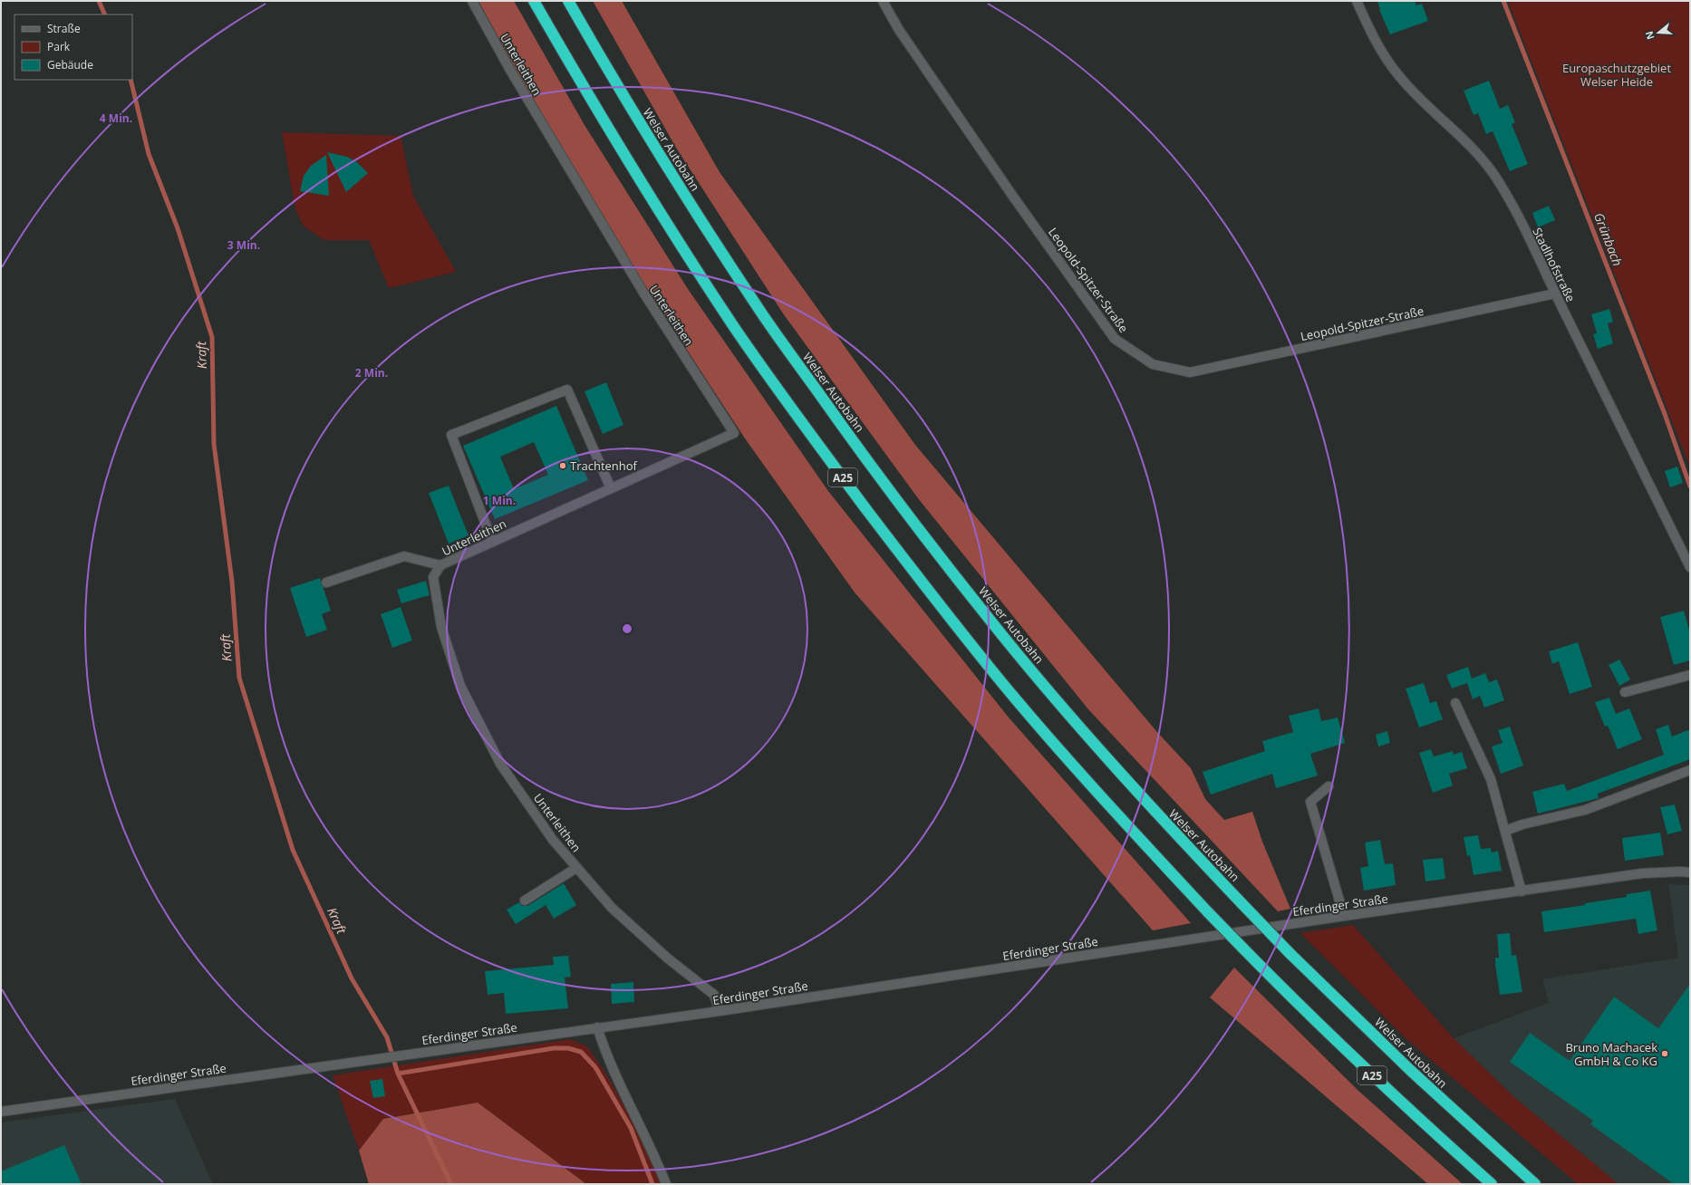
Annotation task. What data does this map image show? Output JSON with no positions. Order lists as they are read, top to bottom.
{
  "streets": {
    "highway": ["Welser Autobahn", "A25"],
    "street": [
      "Unterleithen",
      "Stadlhofstraße",
      "Leopold-Spitzer-Straße",
      "Eferdinger Straße"
    ]
  },
  "crossings": [
    ["Unterleithen", "Eferdinger Straße"],
    ["Stadlhofstraße", "Leopold-Spitzer-Straße"]
  ],
  "water": ["Grünbach", "Kraft"],
  "parks": ["Europaschutzgebiet Welser Heide"],
  "places": ["Trachtenhof", "Bruno Machacek GmbH & Co KG"],
  "legend": ["Straße", "Park", "Gebäude"],
  "north": "left",
  "rings": [
    "4 Min.",
    "3 Min.",
    "2 Min.",
    "1 Min."
  ]
}
